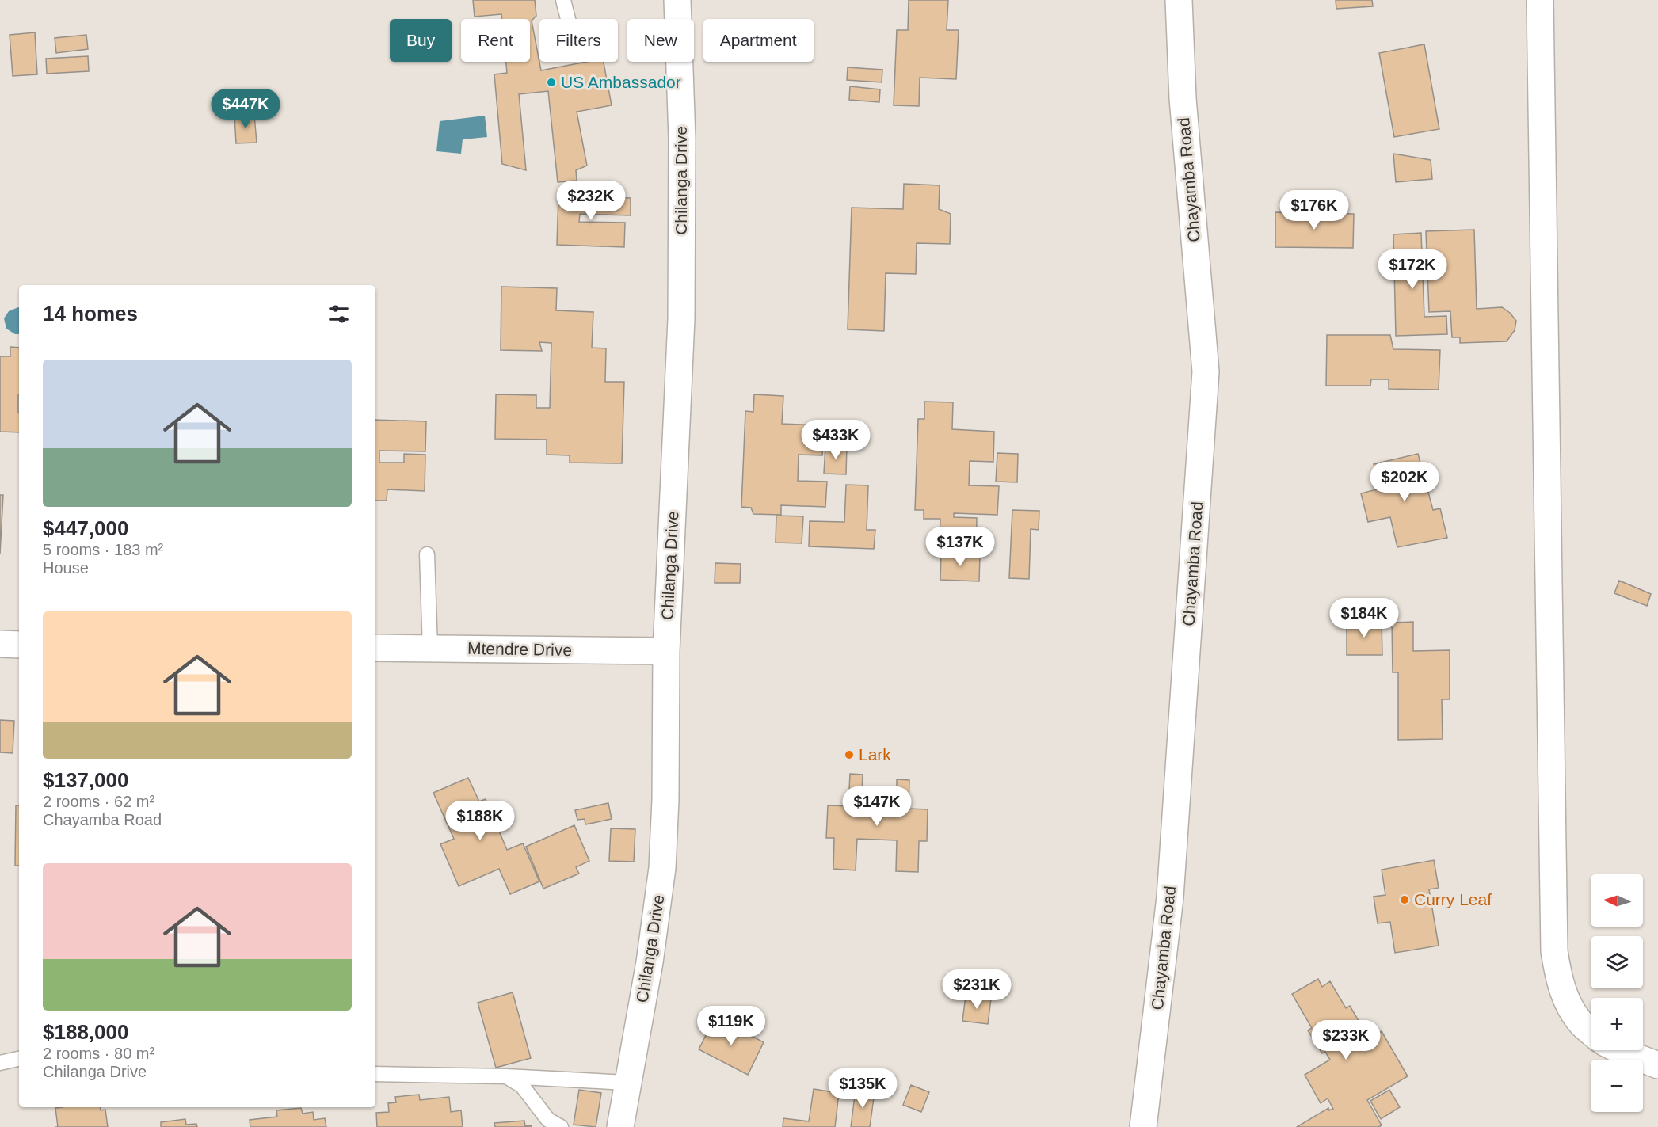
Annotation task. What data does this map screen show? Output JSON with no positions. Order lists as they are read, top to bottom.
{
  "streets": {
    "street": ["Chayamba Road", "Chilanga Drive", "Mtendre Drive"]
  },
  "crossings": [
    ["Chilanga Drive", "Mtendre Drive"]
  ],
  "places": ["US Ambassador", "Lark", "Curry Leaf"],
  "north": "left",
  "page": {
    "chip": [
      "Buy",
      "Rent",
      "Filters",
      "New",
      "Apartment"
    ],
    "price": [
      "$447K",
      "$232K",
      "$176K",
      "$172K",
      "$433K",
      "$202K",
      "$137K",
      "$184K",
      "$147K",
      "$188K",
      "$231K",
      "$119K",
      "$233K",
      "$135K"
    ],
    "heading": "14 homes",
    "list": [
      {
        "name": "$447,000",
        "note": "5 rooms · 183 m² · House"
      },
      {
        "name": "$137,000",
        "note": "2 rooms · 62 m² · Chayamba Road"
      },
      {
        "name": "$188,000",
        "note": "2 rooms · 80 m² · Chilanga Drive"
      }
    ],
    "map_buttons": ["+", "−"]
  }
}
